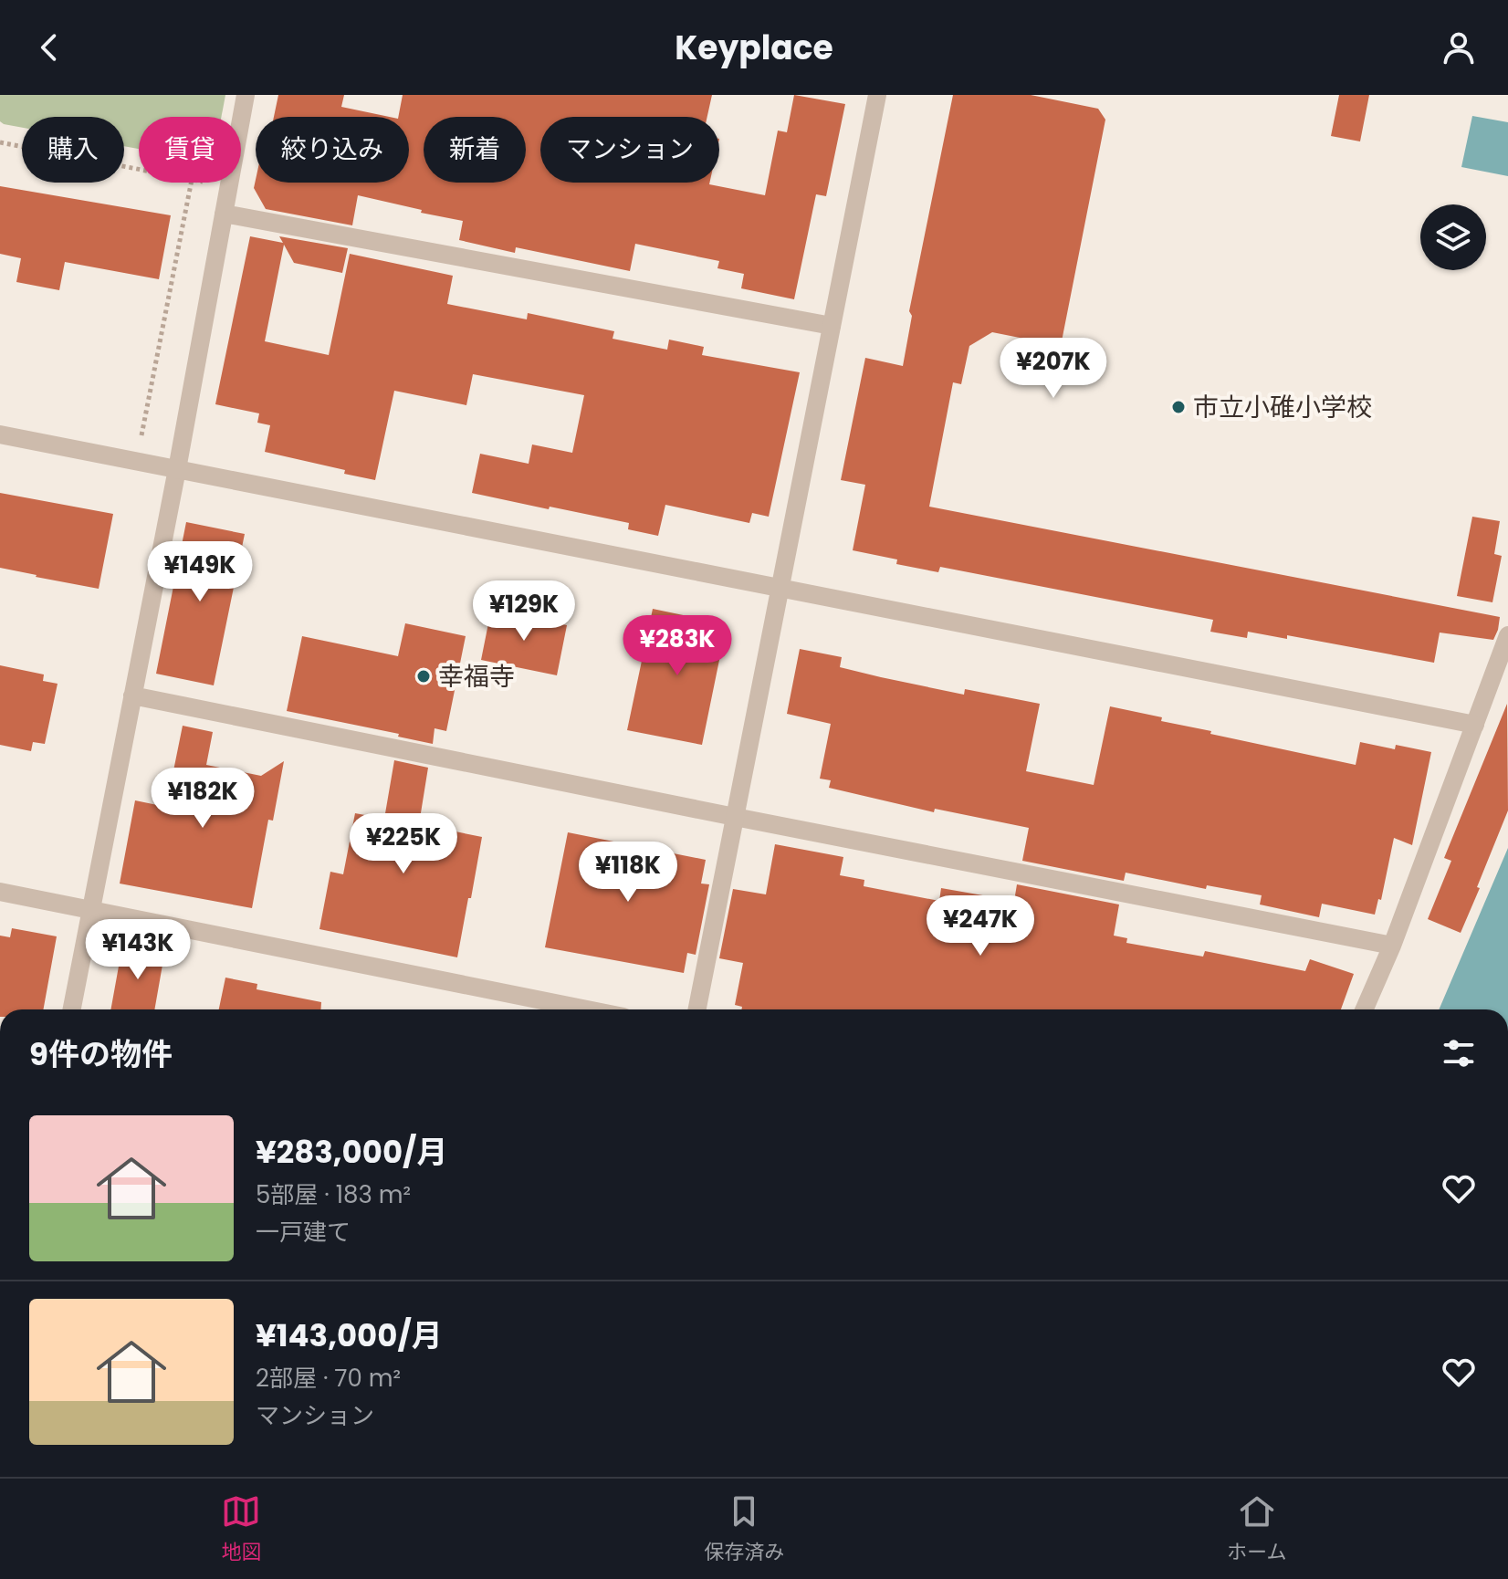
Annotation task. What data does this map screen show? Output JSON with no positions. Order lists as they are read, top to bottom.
{
  "places": ["市立小碓小学校", "幸福寺"],
  "page": {
    "header": "Keyplace",
    "chip": [
      "購入",
      "賃貸",
      "絞り込み",
      "新着",
      "マンション"
    ],
    "price": [
      "¥207K",
      "¥149K",
      "¥129K",
      "¥283K",
      "¥182K",
      "¥225K",
      "¥118K",
      "¥247K",
      "¥143K"
    ],
    "heading": "9件の物件",
    "list": [
      {
        "name": "¥283,000/月",
        "note": "5部屋 · 183 m² · 一戸建て"
      },
      {
        "name": "¥143,000/月",
        "note": "2部屋 · 70 m² · マンション"
      }
    ],
    "tabs": ["地図", "保存済み", "ホーム"]
  }
}
